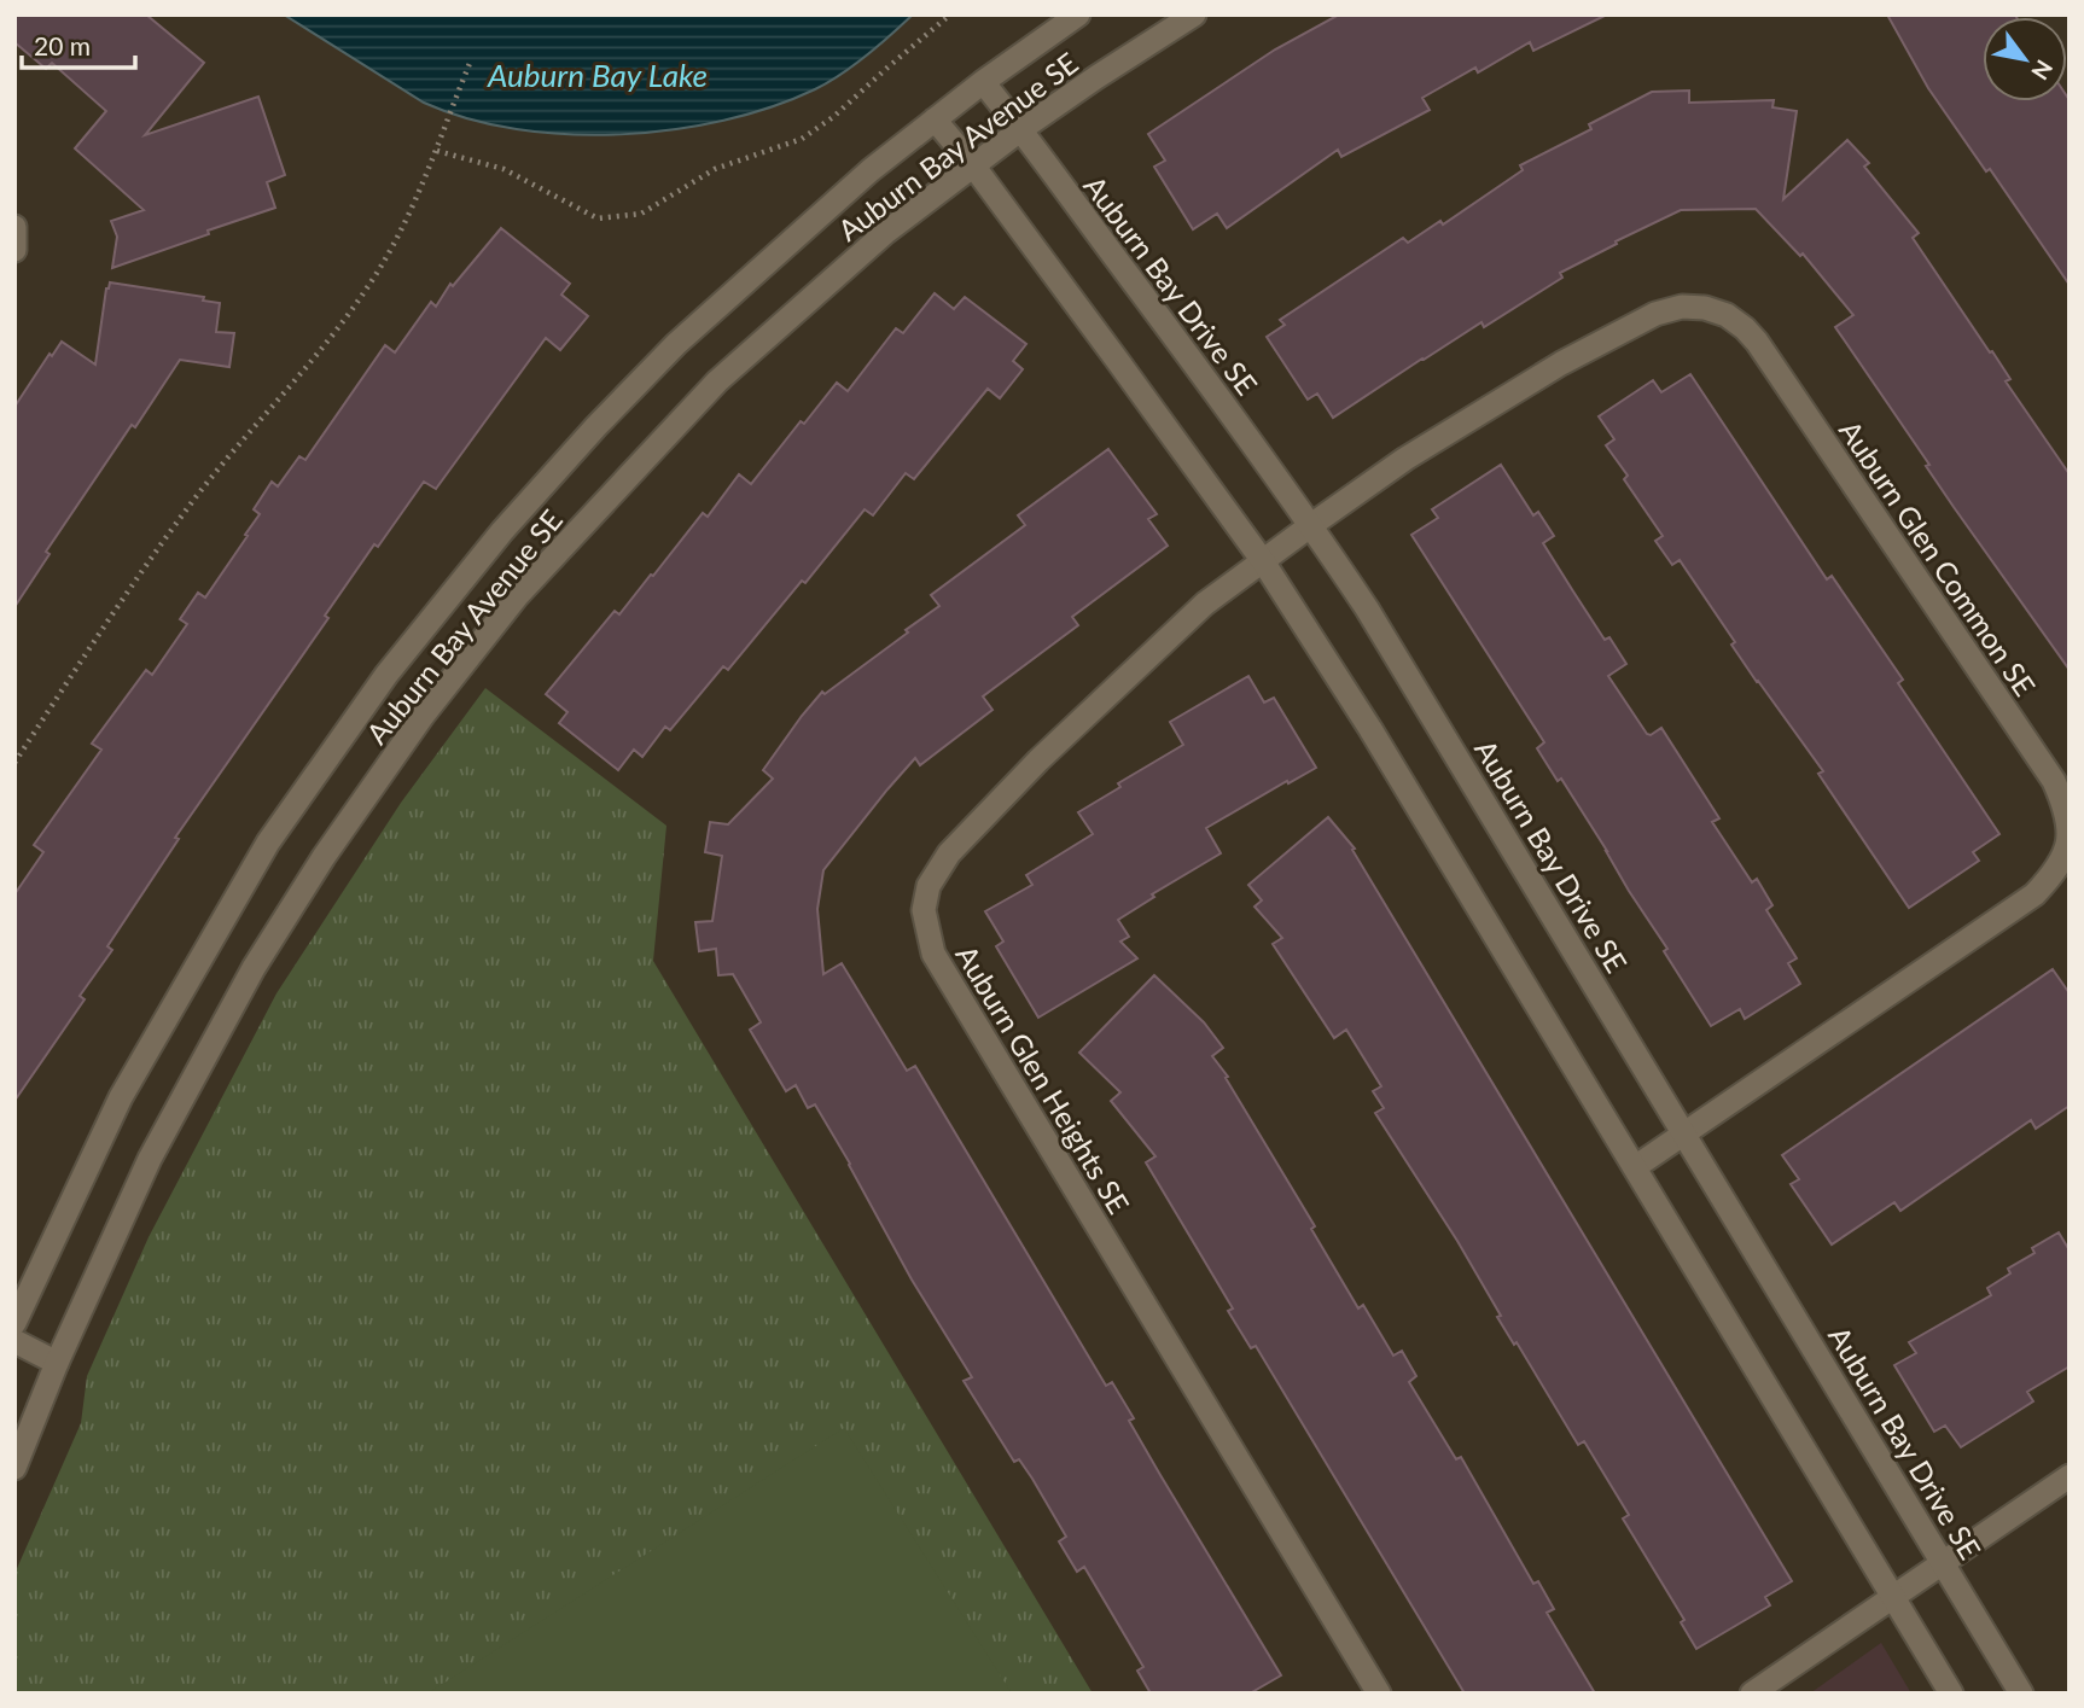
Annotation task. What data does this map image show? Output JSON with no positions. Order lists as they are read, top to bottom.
{
  "streets": {
    "street": [
      "Auburn Bay Avenue SE",
      "Auburn Bay Drive SE",
      "Auburn Glen Common SE",
      "Auburn Glen Heights SE"
    ]
  },
  "crossings": [
    ["Auburn Bay Avenue SE", "Auburn Bay Drive SE"],
    ["Auburn Bay Drive SE", "Auburn Glen Common SE"],
    ["Auburn Glen Common SE", "Auburn Glen Heights SE"]
  ],
  "water": ["Auburn Bay Lake"],
  "scale_bar": "20 m",
  "north": "bottom right"
}
